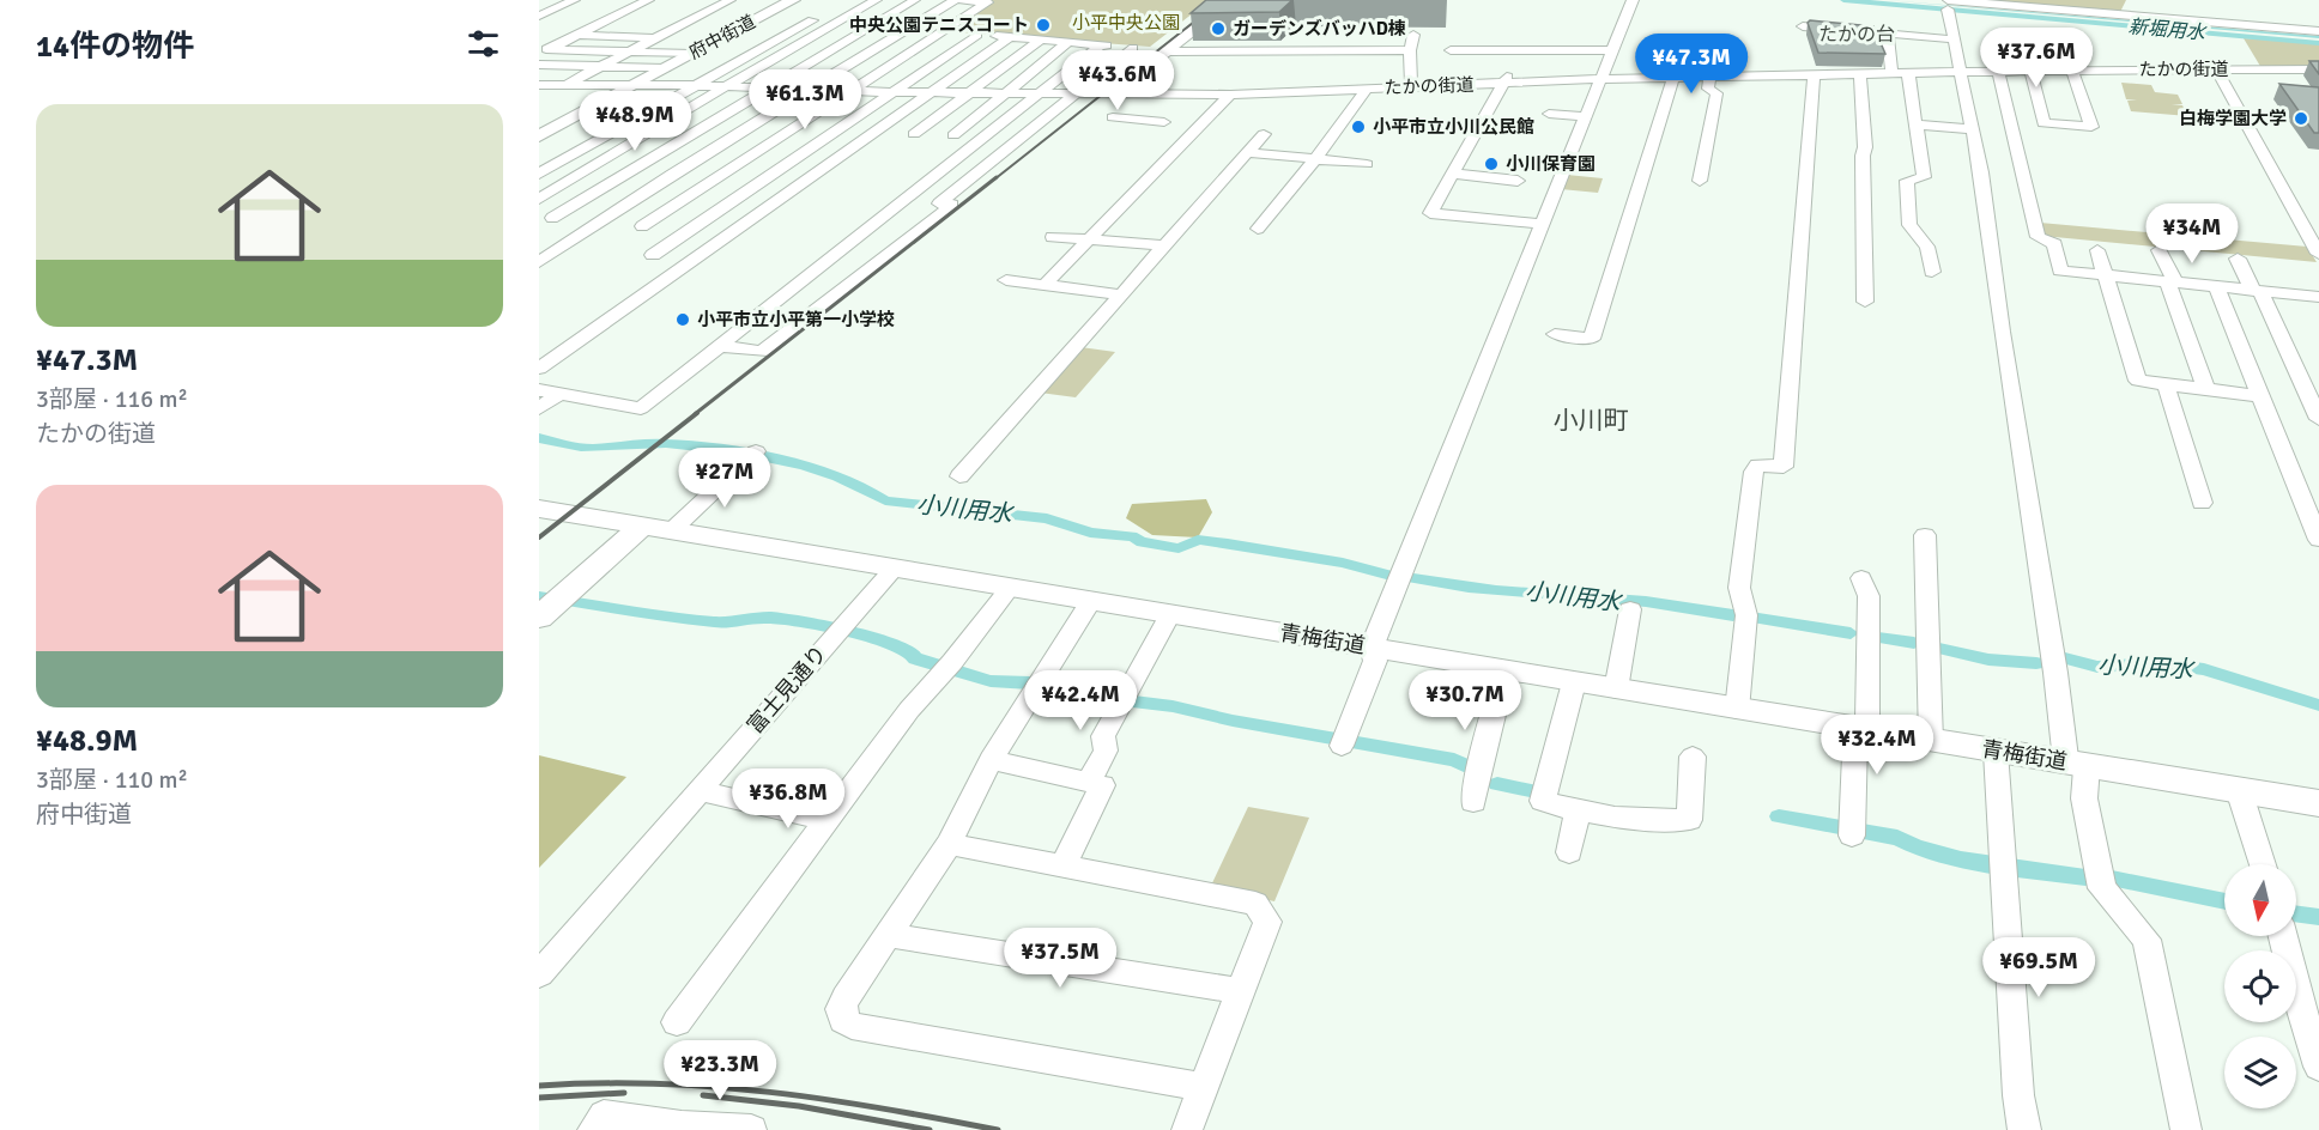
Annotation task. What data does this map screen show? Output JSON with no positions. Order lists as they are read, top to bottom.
{
  "streets": {
    "main road": ["府中街道", "青梅街道"],
    "street": ["たかの街道", "富士見通り"]
  },
  "crossings": [
    ["府中街道", "たかの街道"],
    ["青梅街道", "富士見通り"]
  ],
  "districts": ["たかの台", "小川町"],
  "water": ["新堀用水", "小川用水"],
  "parks": ["小平中央公園"],
  "places": [
    "中央公園テニスコート",
    "ガーデンズバッハD棟",
    "白梅学園大学",
    "小平市立小川公民館",
    "小川保育園",
    "小平市立小平第一小学校"
  ],
  "north": "bottom",
  "page": {
    "heading": "14件の物件",
    "price": [
      "¥37.6M",
      "¥47.3M",
      "¥43.6M",
      "¥61.3M",
      "¥48.9M",
      "¥34M",
      "¥27M",
      "¥42.4M",
      "¥30.7M",
      "¥32.4M",
      "¥36.8M",
      "¥37.5M",
      "¥69.5M",
      "¥23.3M"
    ],
    "list": [
      {
        "name": "¥47.3M",
        "note": "3部屋 · 116 m² · たかの街道"
      },
      {
        "name": "¥48.9M",
        "note": "3部屋 · 110 m² · 府中街道"
      }
    ]
  }
}
